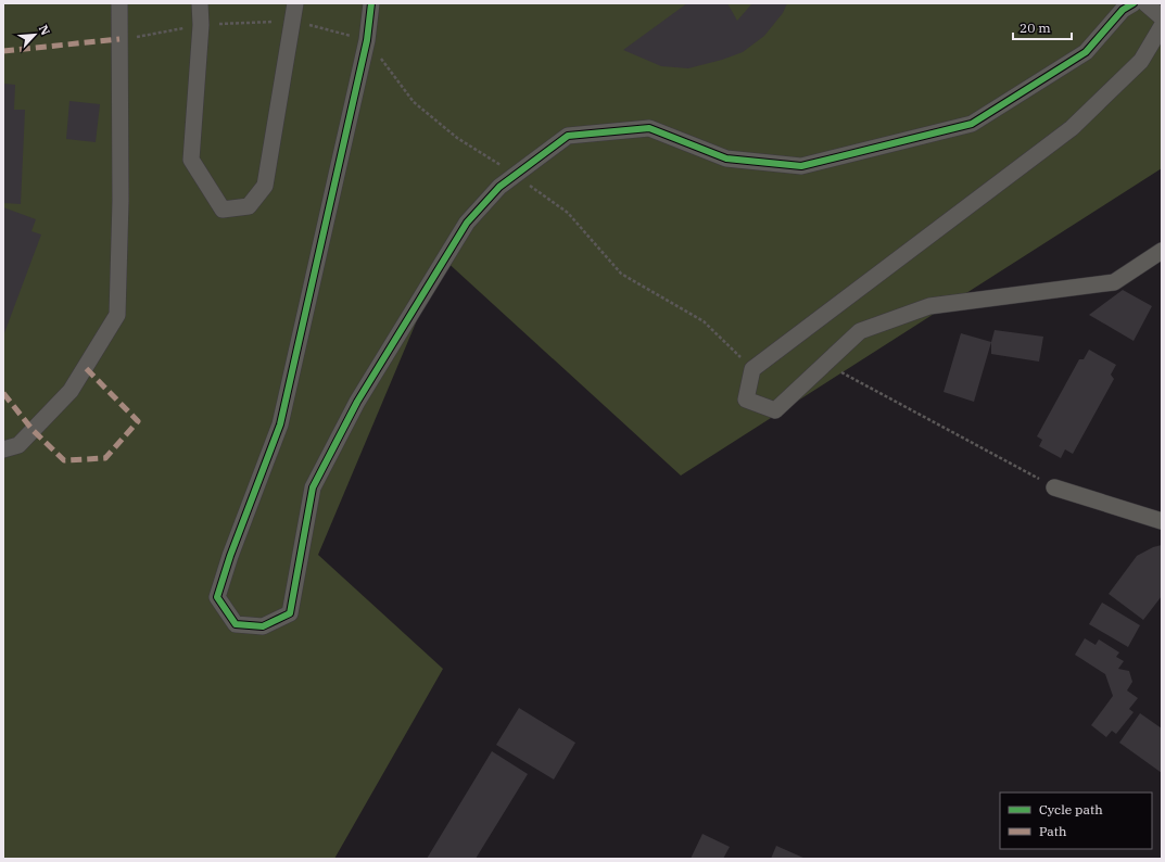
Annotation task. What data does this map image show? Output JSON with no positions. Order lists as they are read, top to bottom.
{
  "legend": ["Cycle path", "Path"],
  "scale_bar": "20 m",
  "north": "top right"
}
